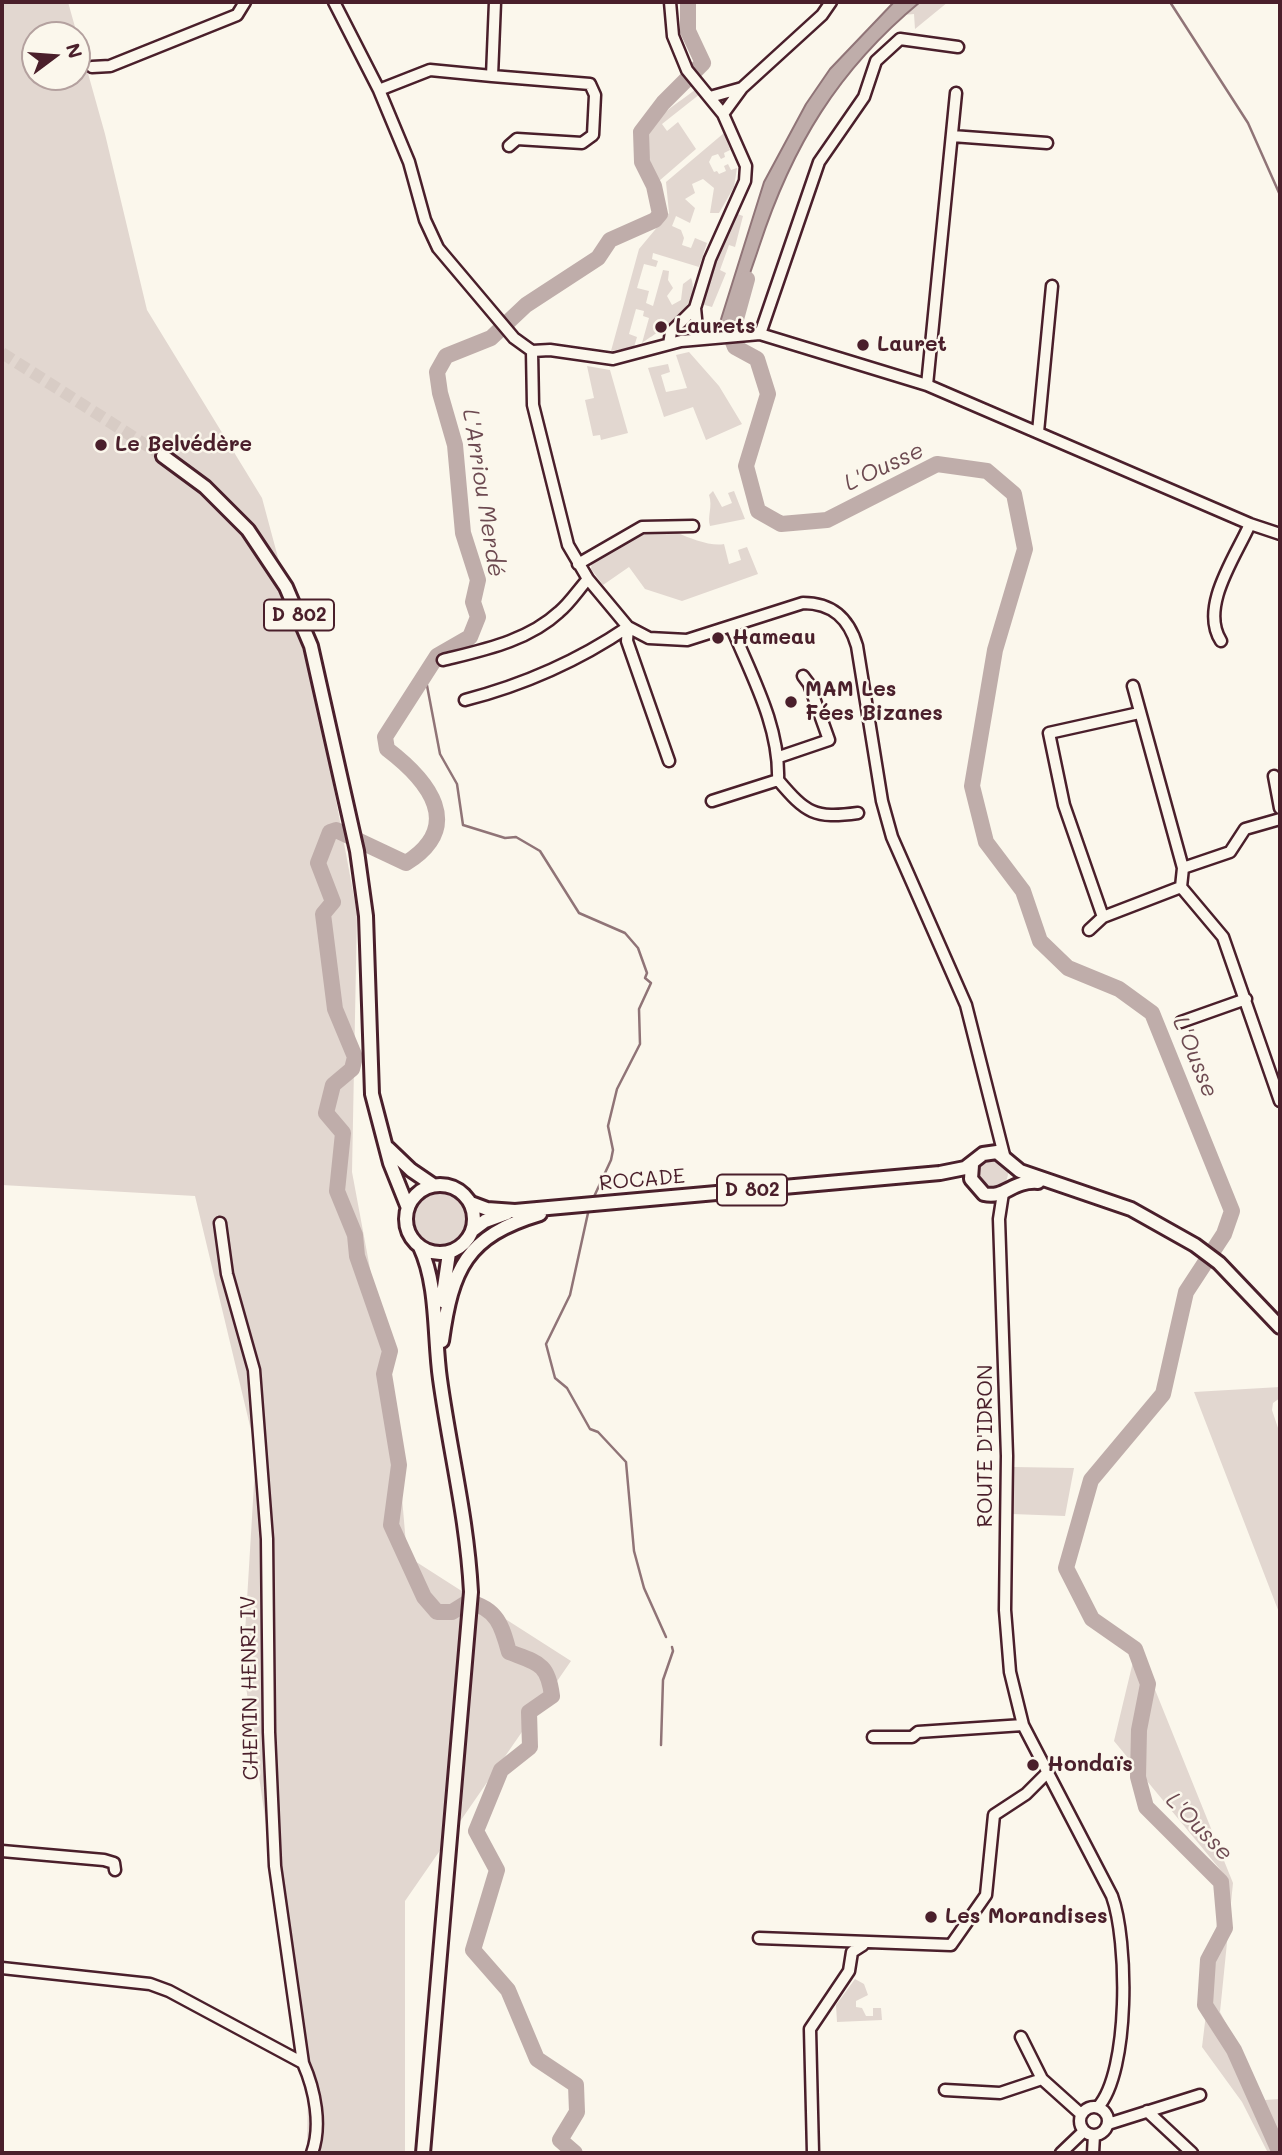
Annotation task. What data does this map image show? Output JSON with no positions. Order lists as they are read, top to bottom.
{
  "streets": {
    "main road": ["D 802", "ROCADE"],
    "street": ["ROUTE D'IDRON", "CHEMIN HENRI IV"]
  },
  "crossings": [
    ["D 802", "ROCADE"],
    ["D 802", "ROUTE D'IDRON"]
  ],
  "water": ["L'Ousse", "L'Arriou Merdé"],
  "places": [
    "Laurets",
    "Lauret",
    "Le Belvédère",
    "Hameau",
    "MAM Les Fées Bizanes",
    "Hondaïs",
    "Les Morandises"
  ],
  "north": "right"
}
